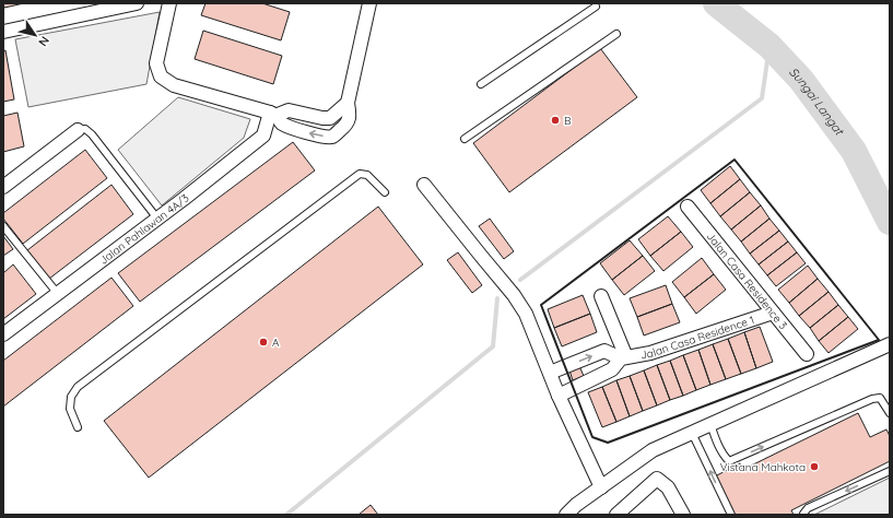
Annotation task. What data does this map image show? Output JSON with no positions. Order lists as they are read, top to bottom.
{
  "streets": {
    "street": ["Jalan Pahlawan 4A/3", "Jalan Casa Residence 3", "Jalan Casa Residence 1"]
  },
  "crossings": [
    ["Jalan Casa Residence 3", "Jalan Casa Residence 1"]
  ],
  "water": ["Sungai Langat"],
  "places": ["B", "A", "Vistana Mahkota"],
  "north": "bottom right"
}
